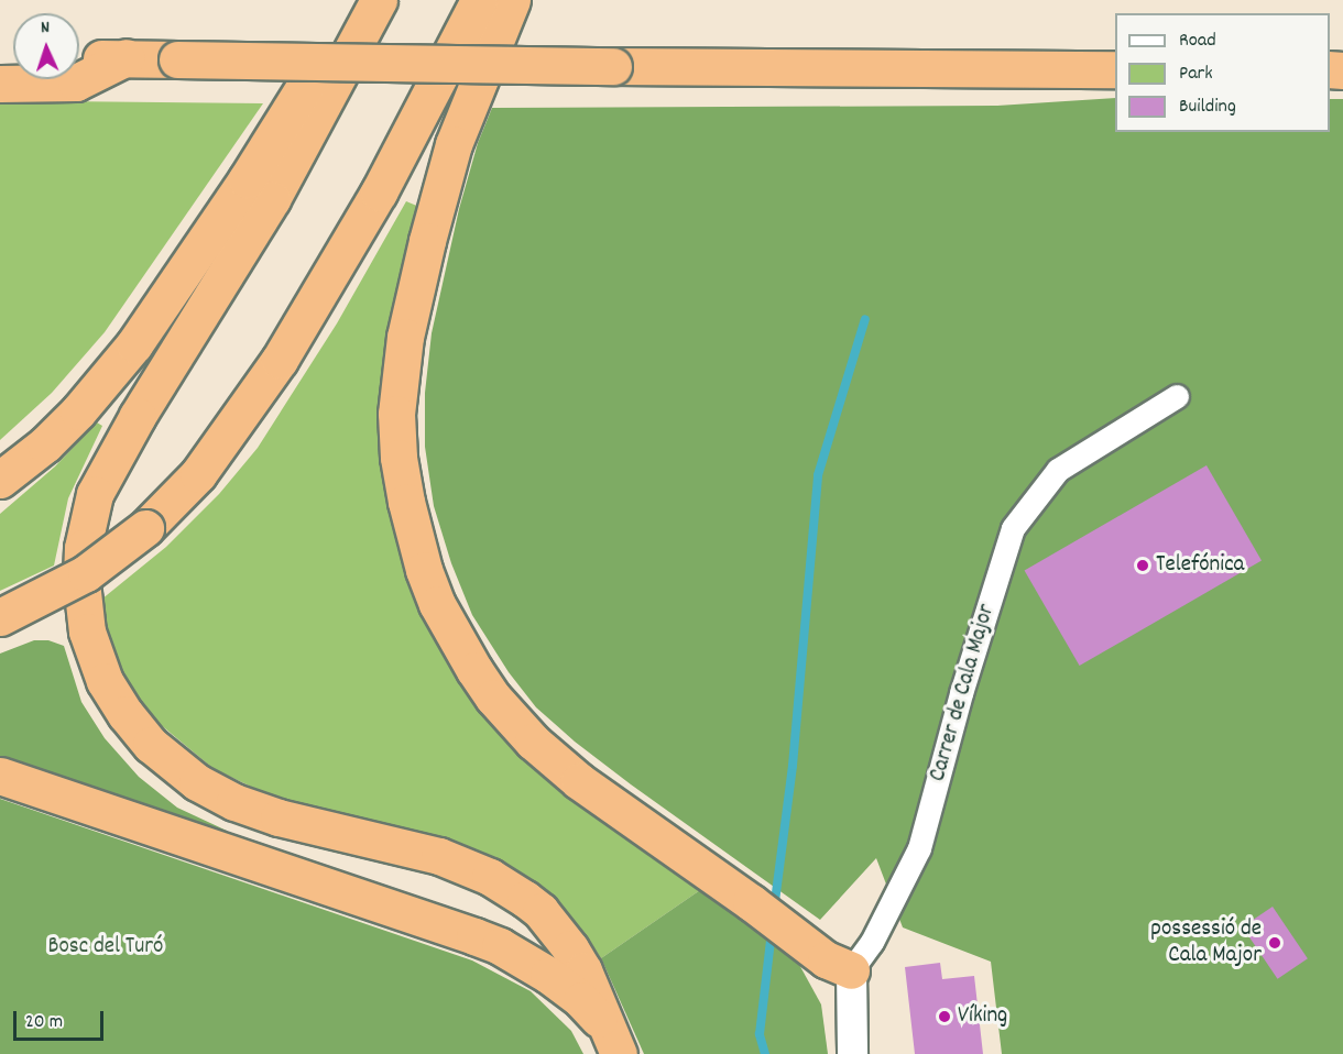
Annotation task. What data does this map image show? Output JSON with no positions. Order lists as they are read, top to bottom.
{
  "streets": {
    "street": ["Carrer de Cala Major"]
  },
  "parks": ["Bosc del Turó"],
  "places": ["Telefónica", "possessió de Cala Major", "Víking"],
  "legend": ["Road", "Park", "Building"],
  "scale_bar": "20 m",
  "north": "top"
}
